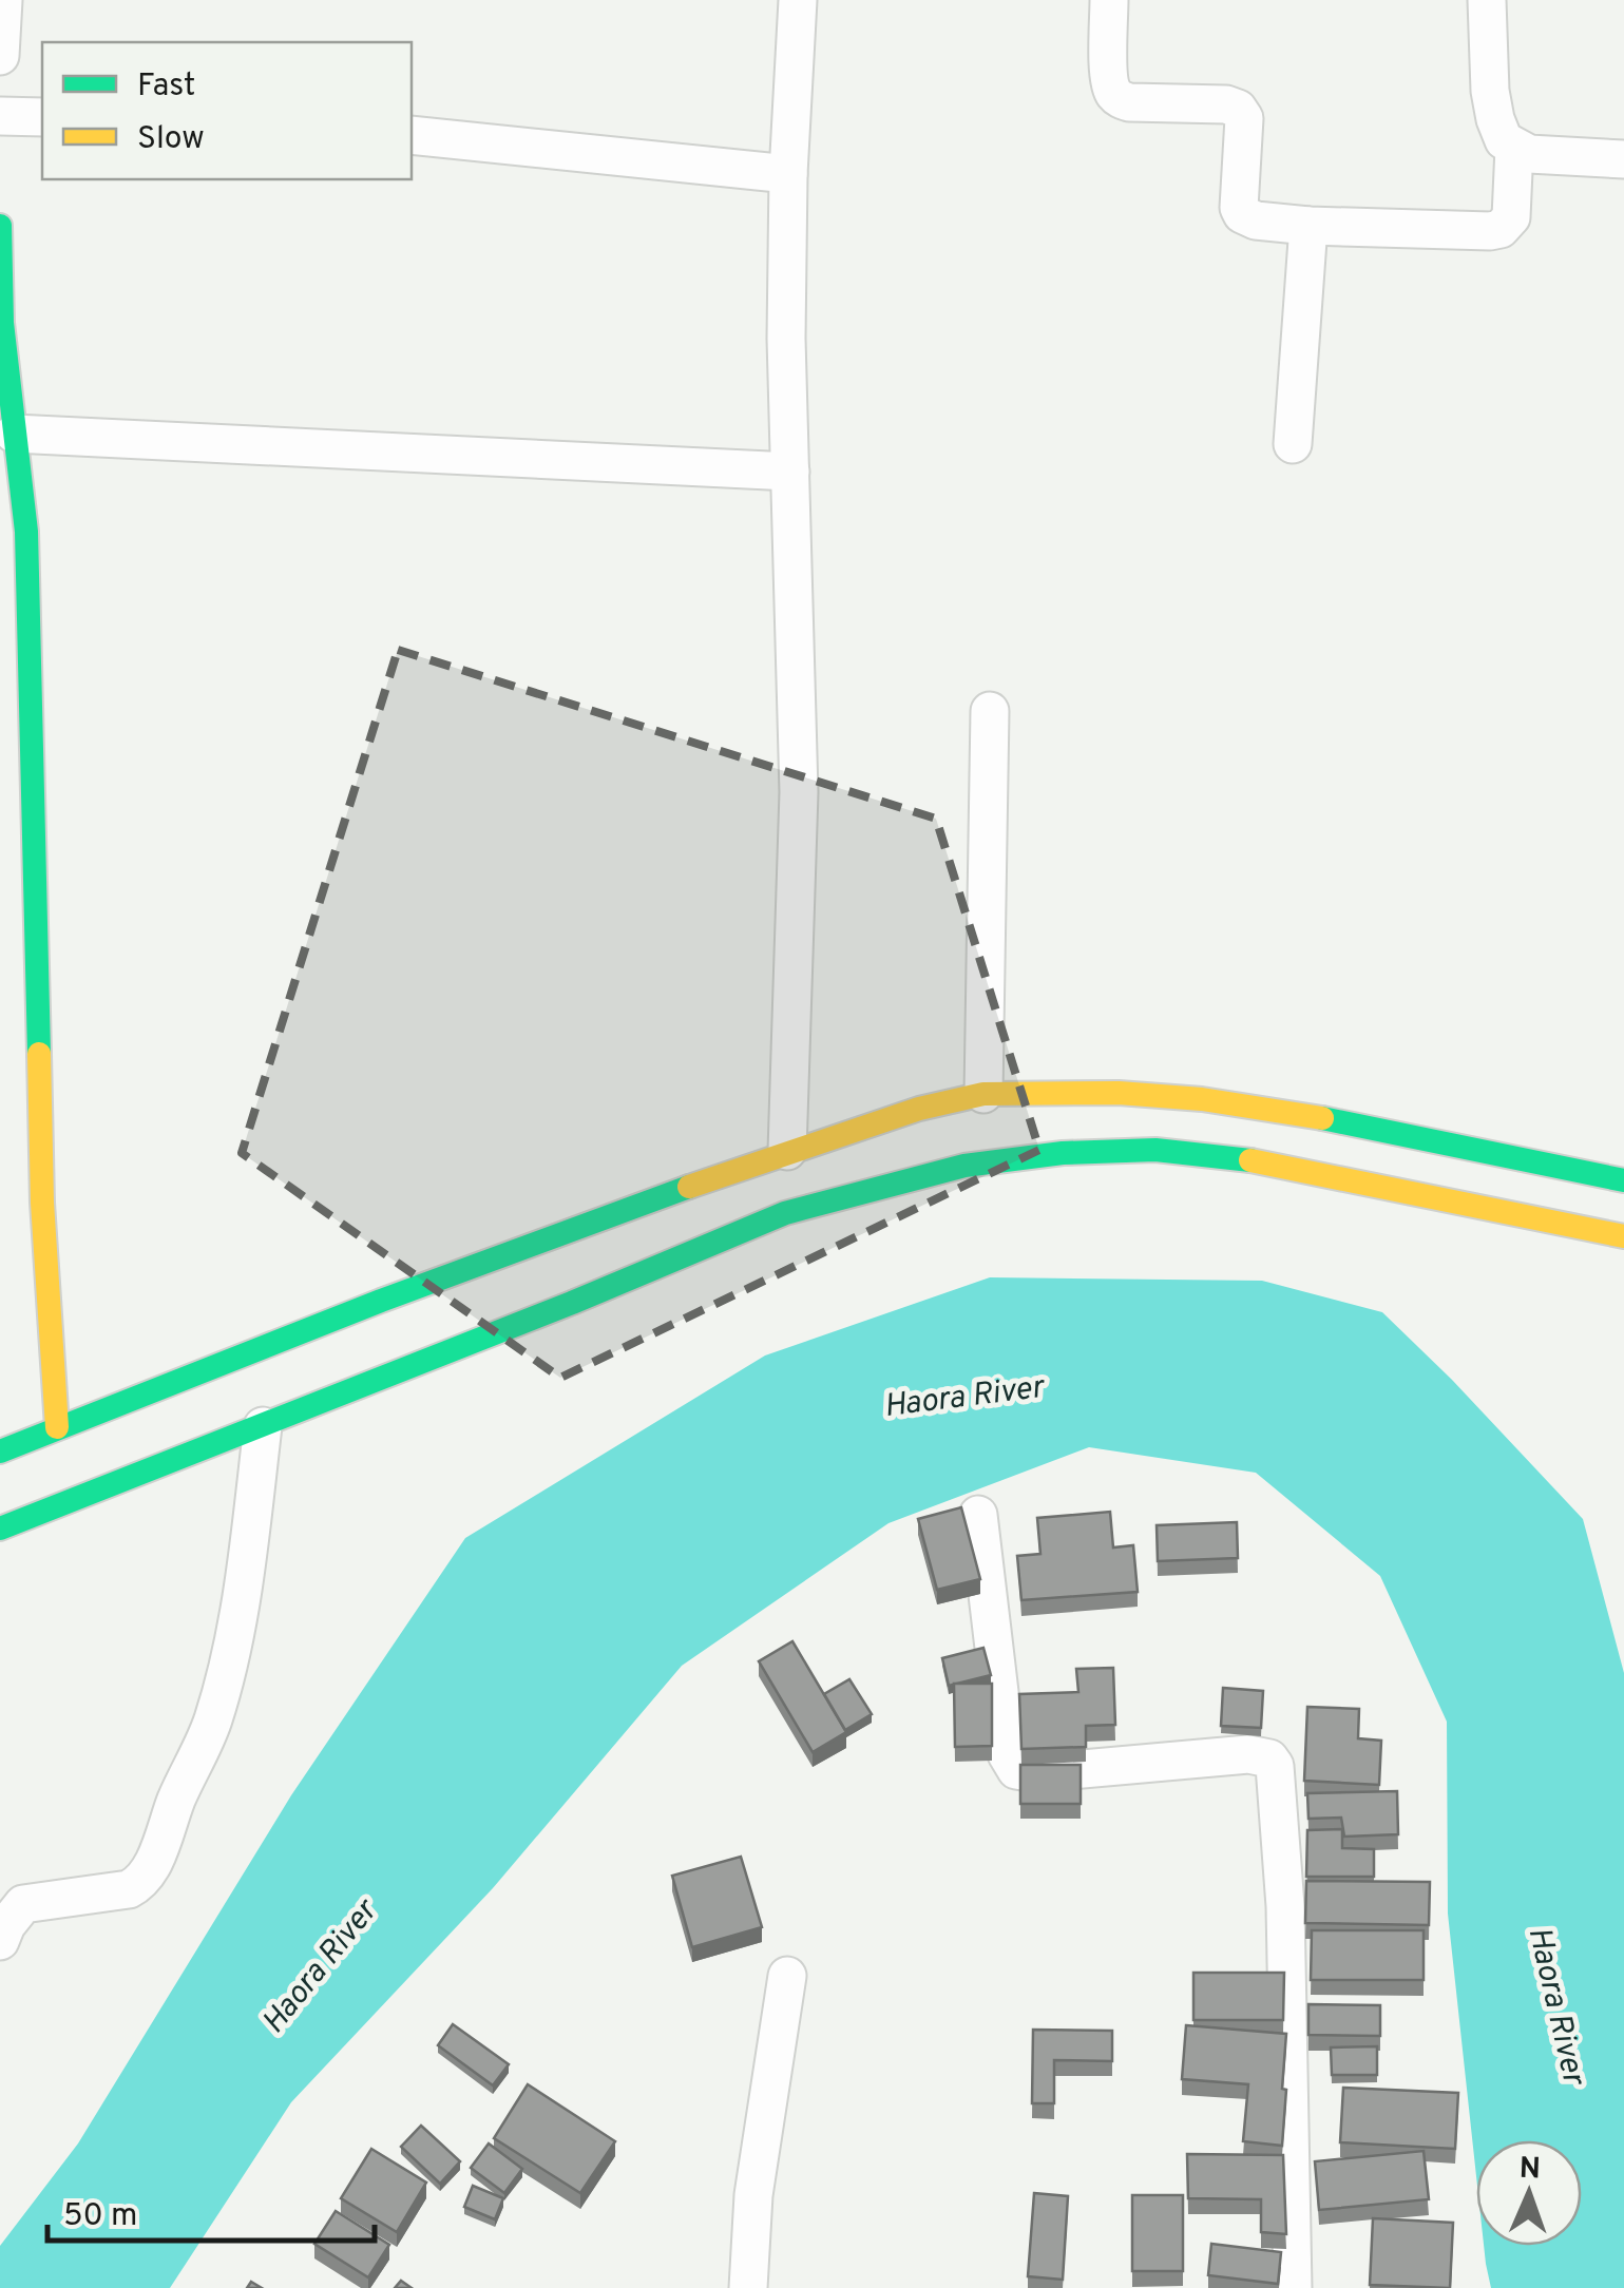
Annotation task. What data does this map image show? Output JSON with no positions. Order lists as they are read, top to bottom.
{
  "water": ["Haora River"],
  "legend": ["Fast", "Slow"],
  "scale_bar": "50 m",
  "north": "top"
}
